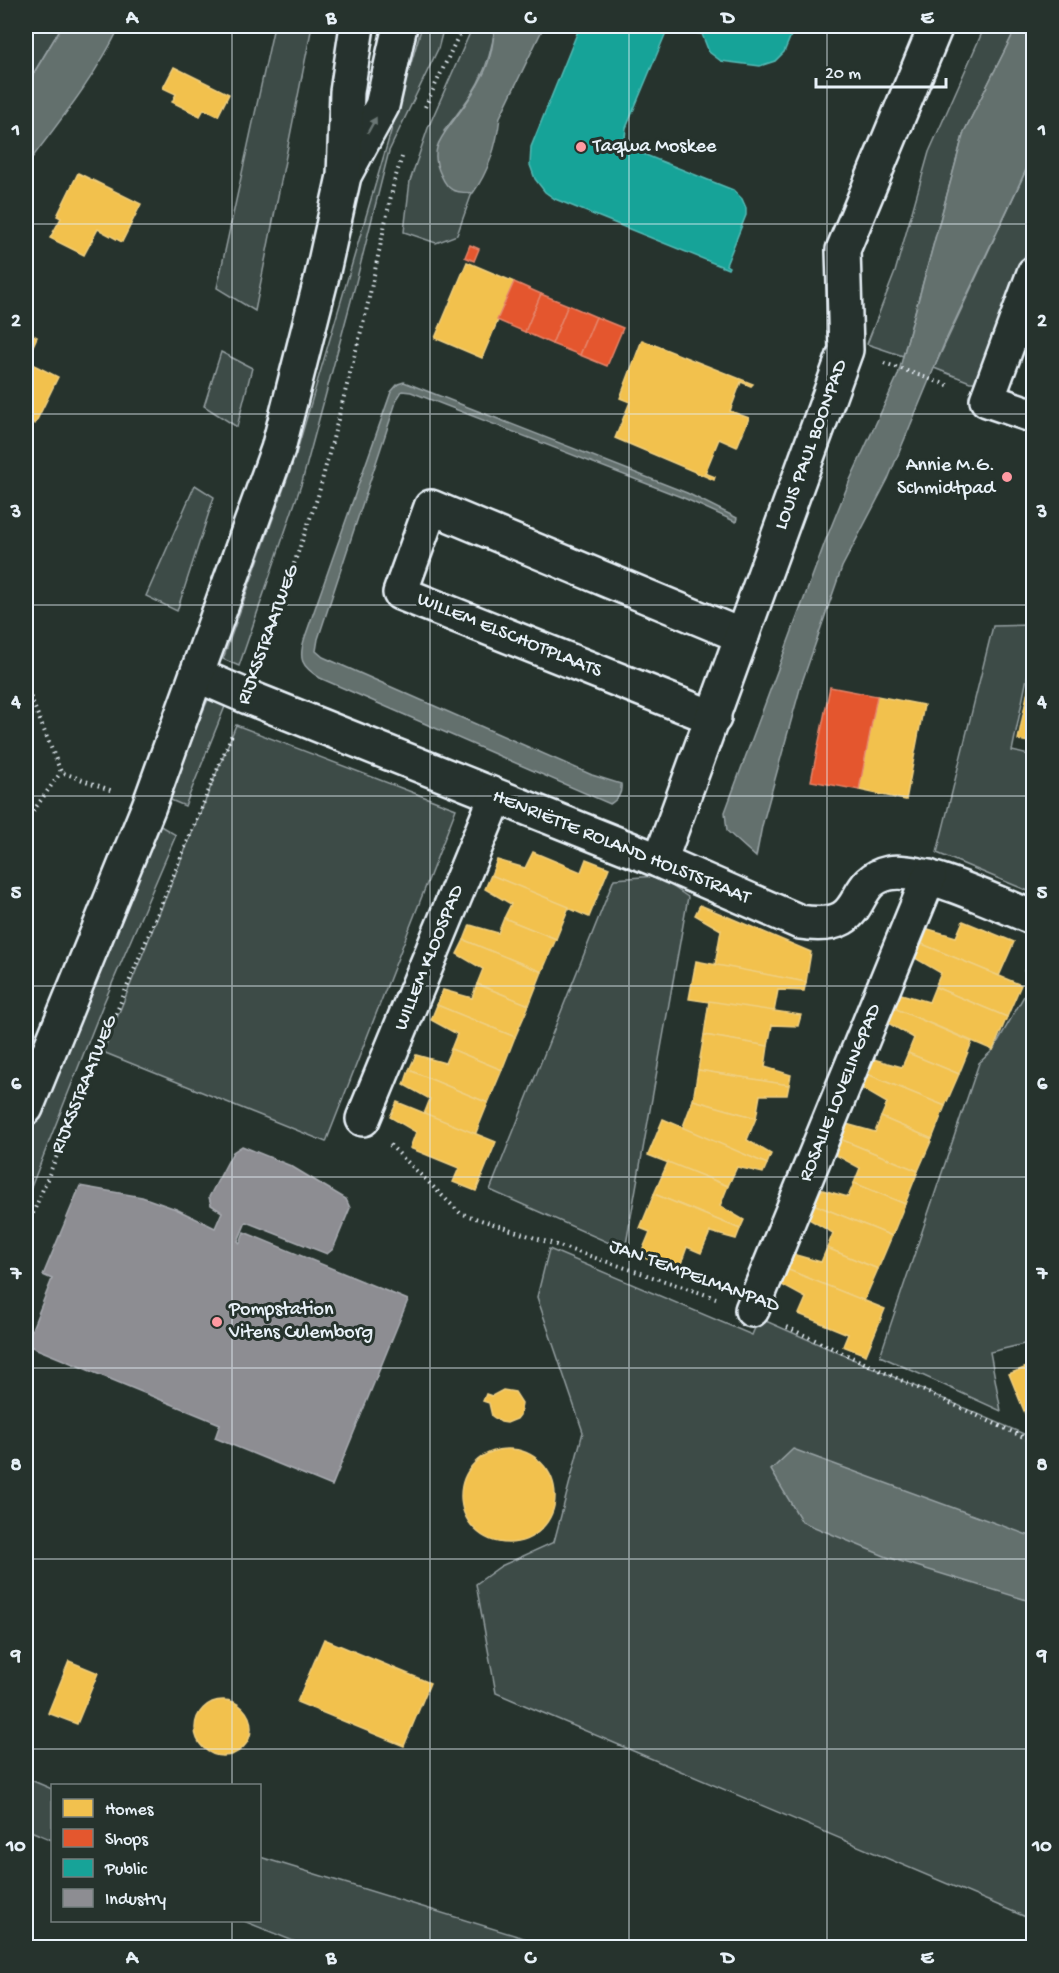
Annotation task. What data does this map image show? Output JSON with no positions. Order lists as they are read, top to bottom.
{
  "streets": {
    "street": [
      "LOUIS PAUL BOONPAD",
      "WILLEM ELSCHOTPLAATS",
      "HENRIËTTE ROLAND HOLSTSTRAAT",
      "WILLEM KLOOSPAD",
      "ROSALIE LOVELINGPAD"
    ],
    "path": ["RIJKSSTRAATWEG", "JAN TEMPELMANPAD"]
  },
  "crossings": [
    ["LOUIS PAUL BOONPAD", "WILLEM ELSCHOTPLAATS"],
    ["LOUIS PAUL BOONPAD", "HENRIËTTE ROLAND HOLSTSTRAAT"],
    ["RIJKSSTRAATWEG", "HENRIËTTE ROLAND HOLSTSTRAAT"],
    ["HENRIËTTE ROLAND HOLSTSTRAAT", "WILLEM KLOOSPAD"],
    ["HENRIËTTE ROLAND HOLSTSTRAAT", "ROSALIE LOVELINGPAD"],
    ["WILLEM KLOOSPAD", "JAN TEMPELMANPAD"],
    ["ROSALIE LOVELINGPAD", "JAN TEMPELMANPAD"]
  ],
  "places": ["Taqwa Moskee", "Annie M.G. Schmidtpad", "Pompstation Vitens Culemborg"],
  "legend": [
    "Homes",
    "Shops",
    "Public",
    "Industry"
  ],
  "scale_bar": "20 m",
  "grid": {
    "columns": [
      "A",
      "B",
      "C",
      "D",
      "E"
    ],
    "rows": [
      "1",
      "2",
      "3",
      "4",
      "5",
      "6",
      "7",
      "8",
      "9",
      "10"
    ]
  }
}
